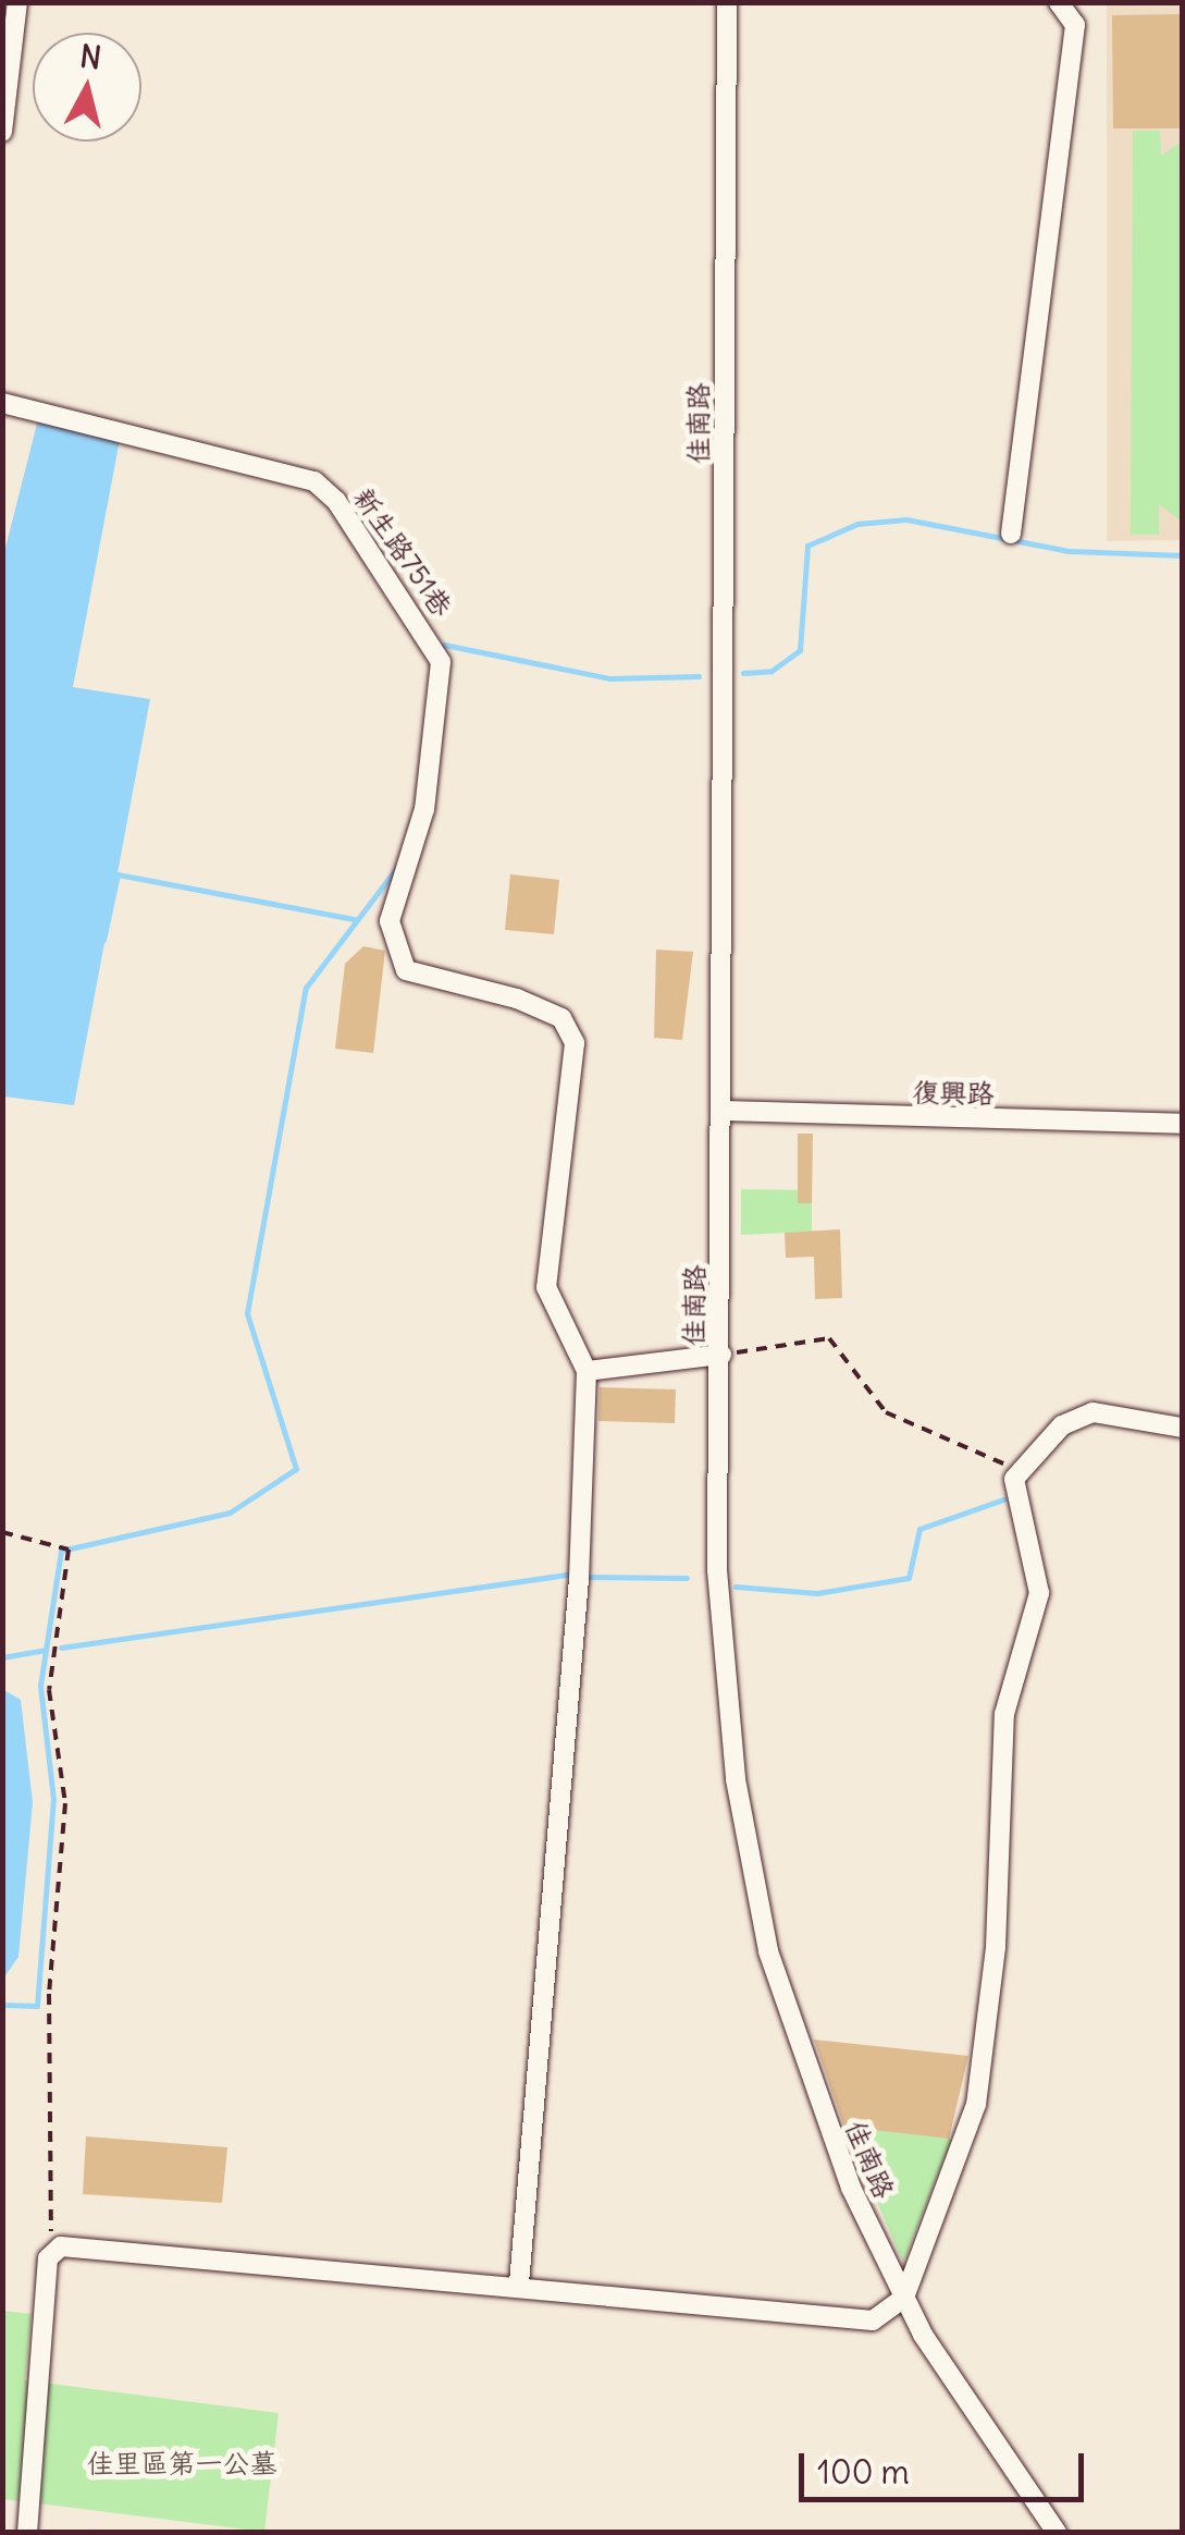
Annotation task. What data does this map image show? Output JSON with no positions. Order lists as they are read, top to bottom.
{
  "streets": {
    "street": ["佳南路", "新生路751巷", "復興路"]
  },
  "crossings": [
    ["佳南路", "復興路"]
  ],
  "parks": ["佳里區第一公墓"],
  "scale_bar": "100 m",
  "north": "top"
}
